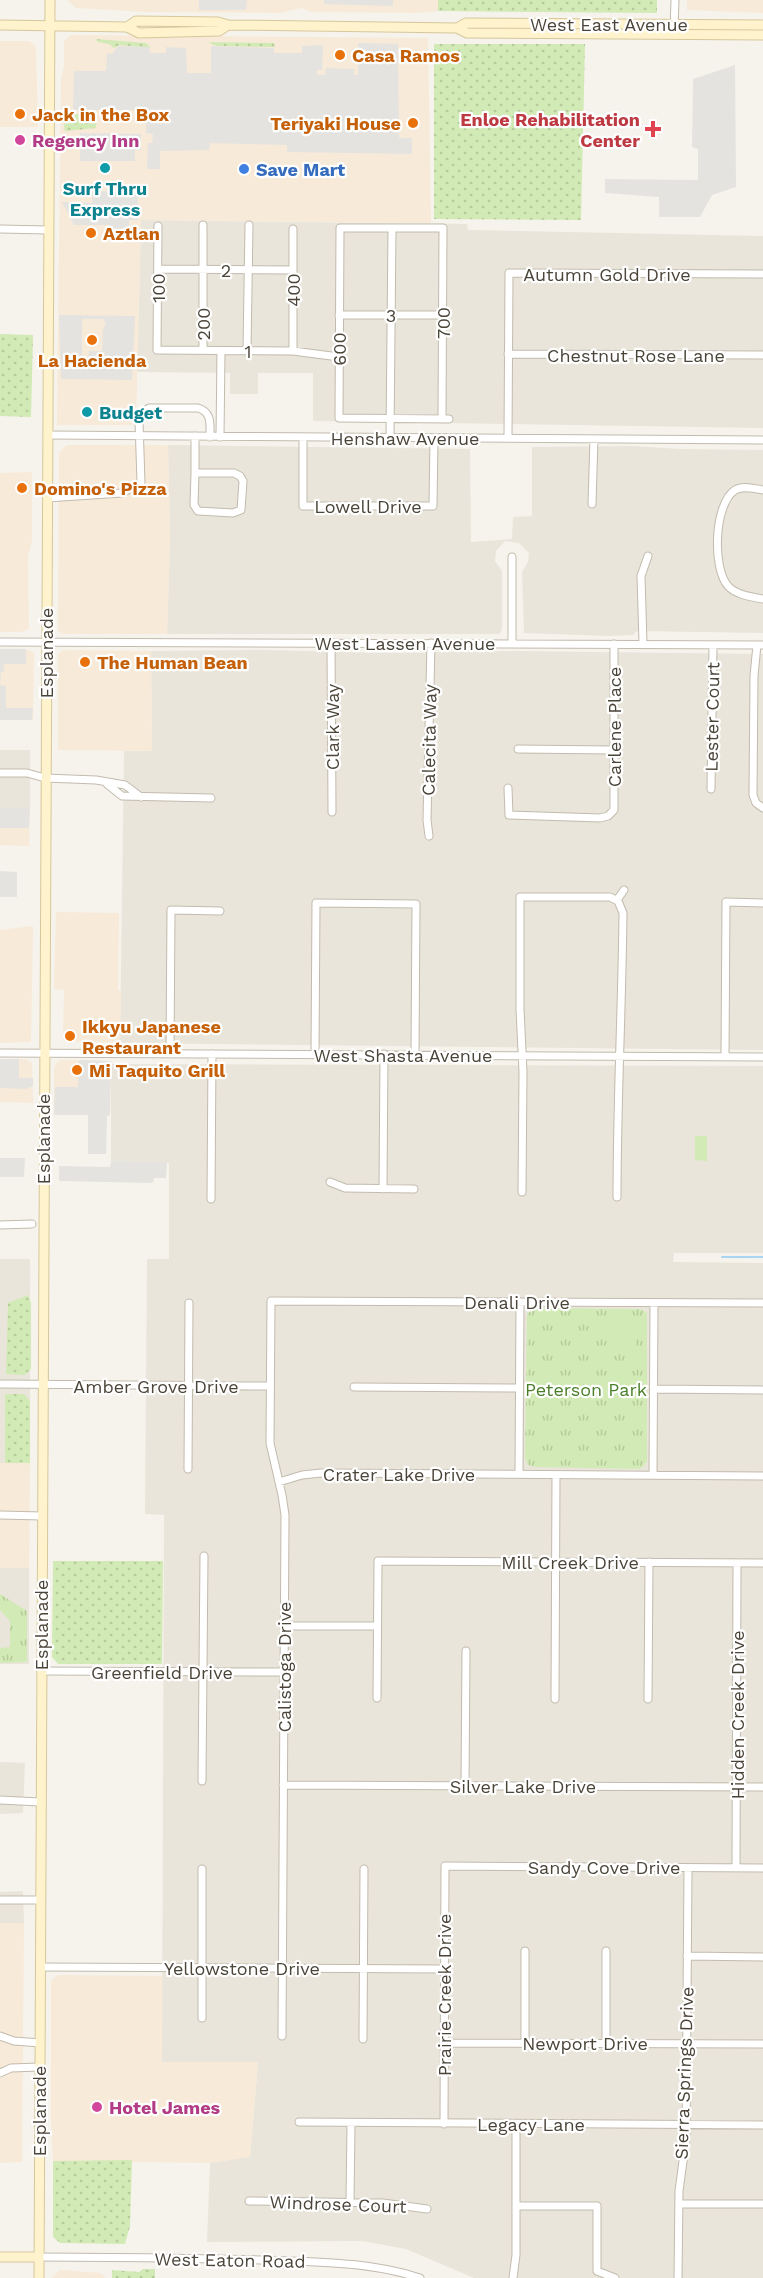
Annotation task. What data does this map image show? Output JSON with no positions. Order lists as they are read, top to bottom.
{
  "streets": {
    "main road": ["West East Avenue", "Esplanade"],
    "street": [
      "2",
      "Autumn Gold Drive",
      "100",
      "400",
      "3",
      "700",
      "200",
      "600",
      "1",
      "Chestnut Rose Lane",
      "Henshaw Avenue",
      "Lowell Drive",
      "West Lassen Avenue",
      "Lester Court",
      "Clark Way",
      "Carlene Place",
      "Calecita Way",
      "West Shasta Avenue",
      "Denali Drive",
      "Amber Grove Drive",
      "Crater Lake Drive",
      "Mill Creek Drive",
      "Calistoga Drive",
      "Greenfield Drive",
      "Hidden Creek Drive",
      "Silver Lake Drive",
      "Sandy Cove Drive",
      "Yellowstone Drive",
      "Prairie Creek Drive",
      "Newport Drive",
      "Sierra Springs Drive",
      "Legacy Lane",
      "Windrose Court",
      "West Eaton Road"
    ]
  },
  "crossings": [
    ["West East Avenue", "Esplanade"],
    ["2", "100"],
    ["2", "400"],
    ["2", "200"],
    ["Autumn Gold Drive", "Chestnut Rose Lane"],
    ["Autumn Gold Drive", "Henshaw Avenue"],
    ["100", "1"],
    ["400", "1"],
    ["3", "700"],
    ["3", "600"],
    ["700", "600"],
    ["200", "1"],
    ["600", "1"],
    ["Henshaw Avenue", "Lowell Drive"],
    ["Henshaw Avenue", "Esplanade"],
    ["West Lassen Avenue", "Esplanade"],
    ["West Lassen Avenue", "Lester Court"],
    ["West Lassen Avenue", "Clark Way"],
    ["West Lassen Avenue", "Carlene Place"],
    ["West Lassen Avenue", "Calecita Way"],
    ["Esplanade", "West Shasta Avenue"],
    ["Esplanade", "Amber Grove Drive"],
    ["Esplanade", "Greenfield Drive"],
    ["Esplanade", "Yellowstone Drive"],
    ["Esplanade", "West Eaton Road"],
    ["Denali Drive", "Calistoga Drive"],
    ["Amber Grove Drive", "Calistoga Drive"],
    ["Crater Lake Drive", "Calistoga Drive"],
    ["Mill Creek Drive", "Hidden Creek Drive"],
    ["Calistoga Drive", "Greenfield Drive"],
    ["Calistoga Drive", "Silver Lake Drive"],
    ["Calistoga Drive", "Yellowstone Drive"],
    ["Hidden Creek Drive", "Silver Lake Drive"],
    ["Hidden Creek Drive", "Sandy Cove Drive"],
    ["Sandy Cove Drive", "Prairie Creek Drive"],
    ["Sandy Cove Drive", "Sierra Springs Drive"],
    ["Yellowstone Drive", "Prairie Creek Drive"],
    ["Prairie Creek Drive", "Newport Drive"],
    ["Prairie Creek Drive", "Legacy Lane"],
    ["Newport Drive", "Sierra Springs Drive"],
    ["Sierra Springs Drive", "Legacy Lane"]
  ],
  "parks": ["Peterson Park"],
  "places": {
    "other": [
      "Casa Ramos",
      "Jack in the Box",
      "Teriyaki House",
      "Regency Inn",
      "Surf Thru Express",
      "Save Mart",
      "Aztlan",
      "La Hacienda",
      "Budget",
      "Domino's Pizza",
      "The Human Bean",
      "Ikkyu Japanese Restaurant",
      "Mi Taquito Grill",
      "Hotel James"
    ],
    "health": ["Enloe Rehabilitation Center"]
  }
}
